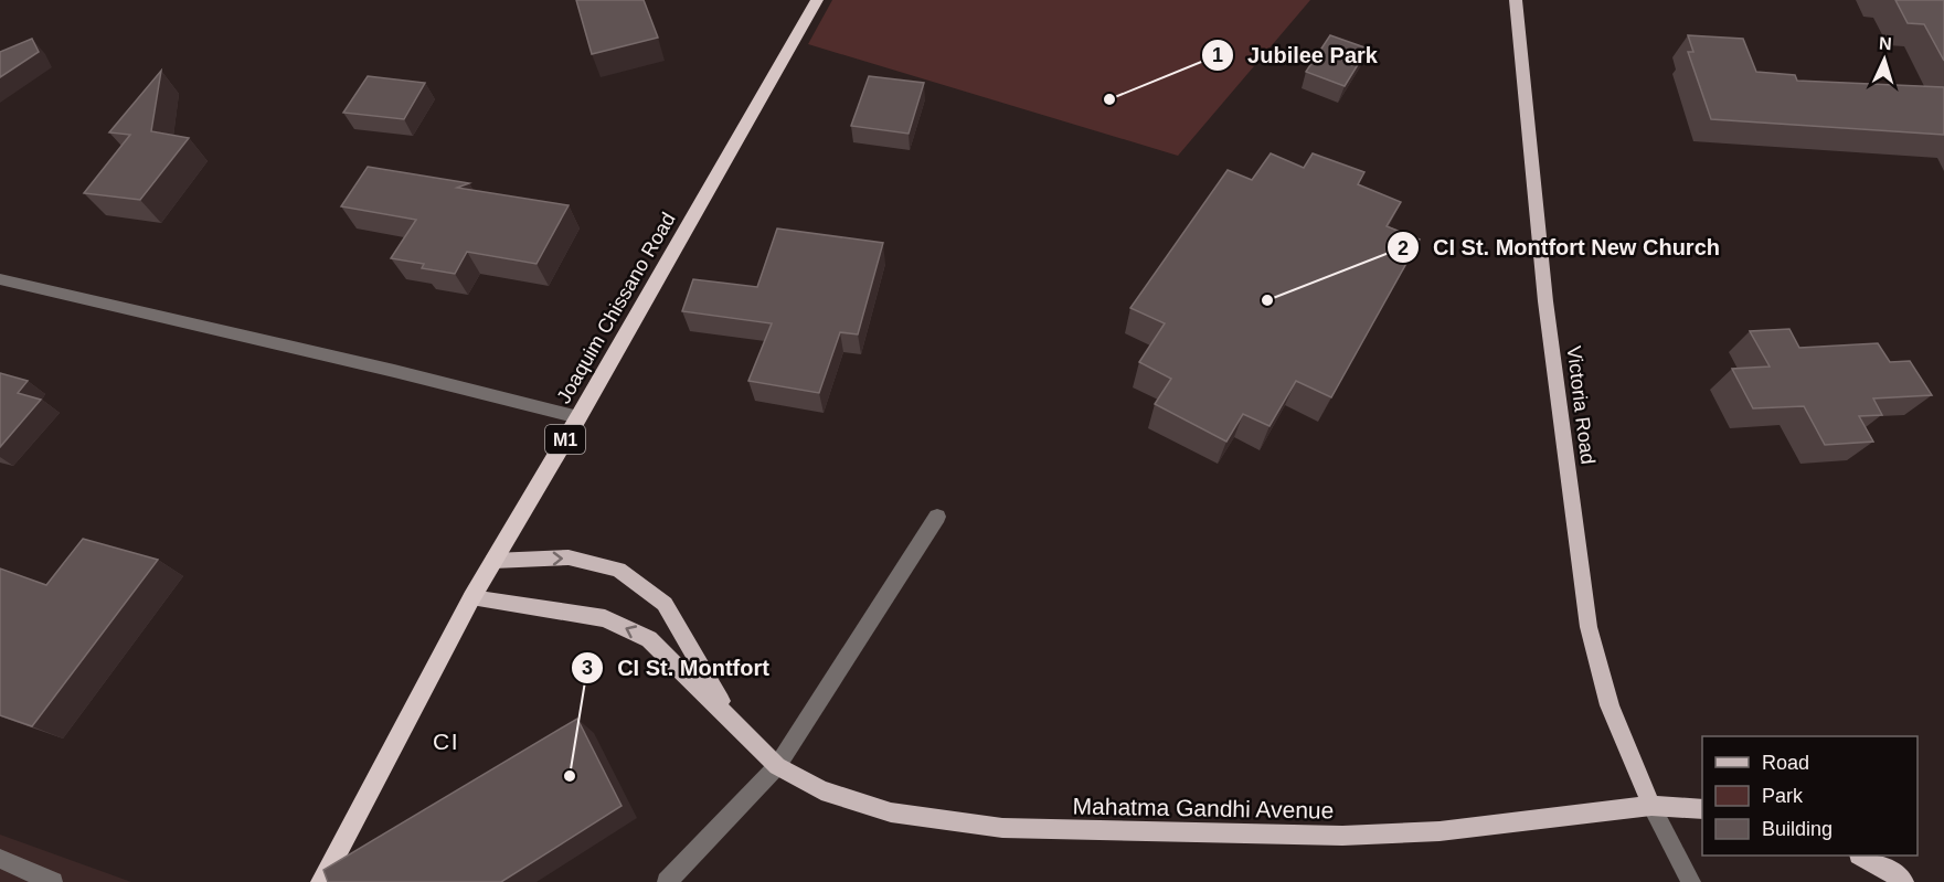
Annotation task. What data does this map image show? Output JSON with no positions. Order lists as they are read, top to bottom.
{
  "streets": {
    "highway": ["Joaquim Chissano Road", "M1"],
    "main road": ["Victoria Road", "Mahatma Gandhi Avenue"]
  },
  "crossings": [
    ["Joaquim Chissano Road", "Mahatma Gandhi Avenue"],
    ["Victoria Road", "Mahatma Gandhi Avenue"]
  ],
  "districts": ["CI"],
  "places": ["Jubilee Park", "CI St. Montfort New Church", "CI St. Montfort"],
  "legend": ["Road", "Park", "Building"],
  "north": "top"
}
